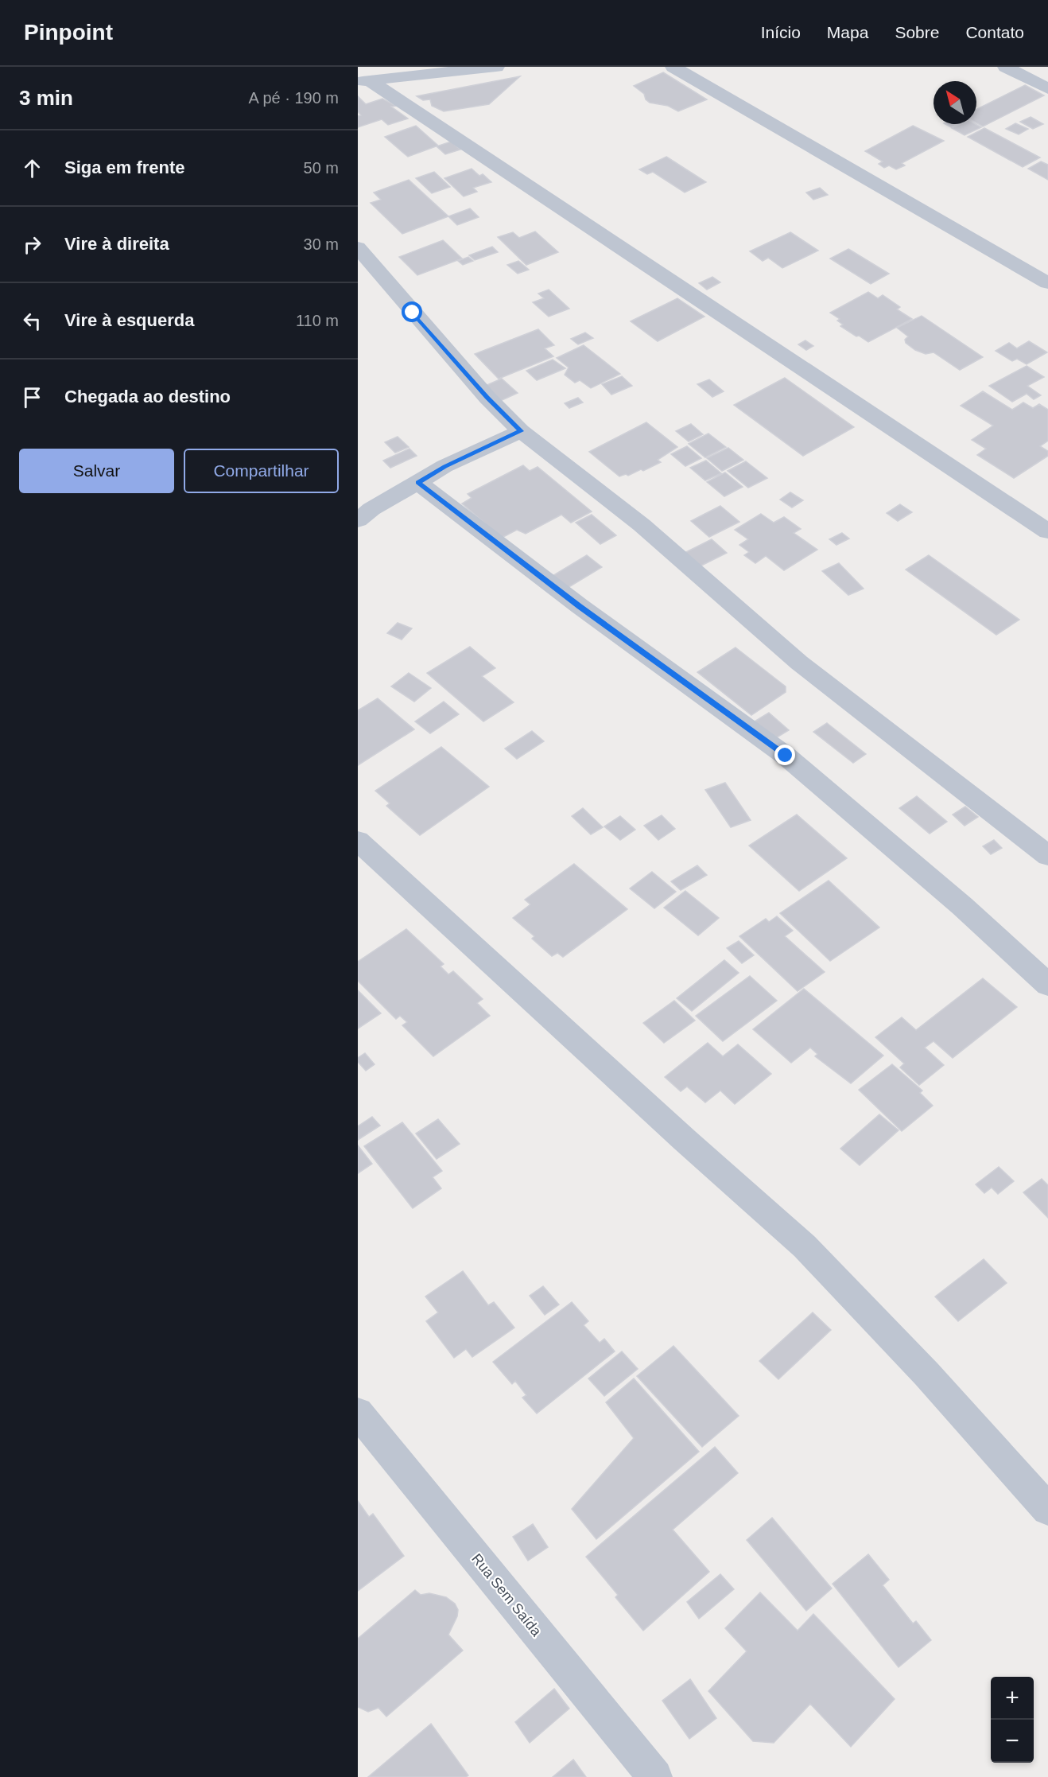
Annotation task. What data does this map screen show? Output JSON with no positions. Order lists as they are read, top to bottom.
{
  "streets": {
    "street": ["Rua Sem Saída"]
  },
  "north": "top left",
  "page": {
    "header": "Pinpoint",
    "nav": [
      "Início",
      "Mapa",
      "Sobre",
      "Contato"
    ],
    "heading": ["3 min", "A pé · 190 m"],
    "list": [
      ["Siga em frente", "50 m"],
      ["Vire à direita", "30 m"],
      ["Vire à esquerda", "110 m"],
      "Chegada ao destino"
    ],
    "buttons": ["Salvar", "Compartilhar"],
    "map_buttons": ["+", "−"]
  }
}
